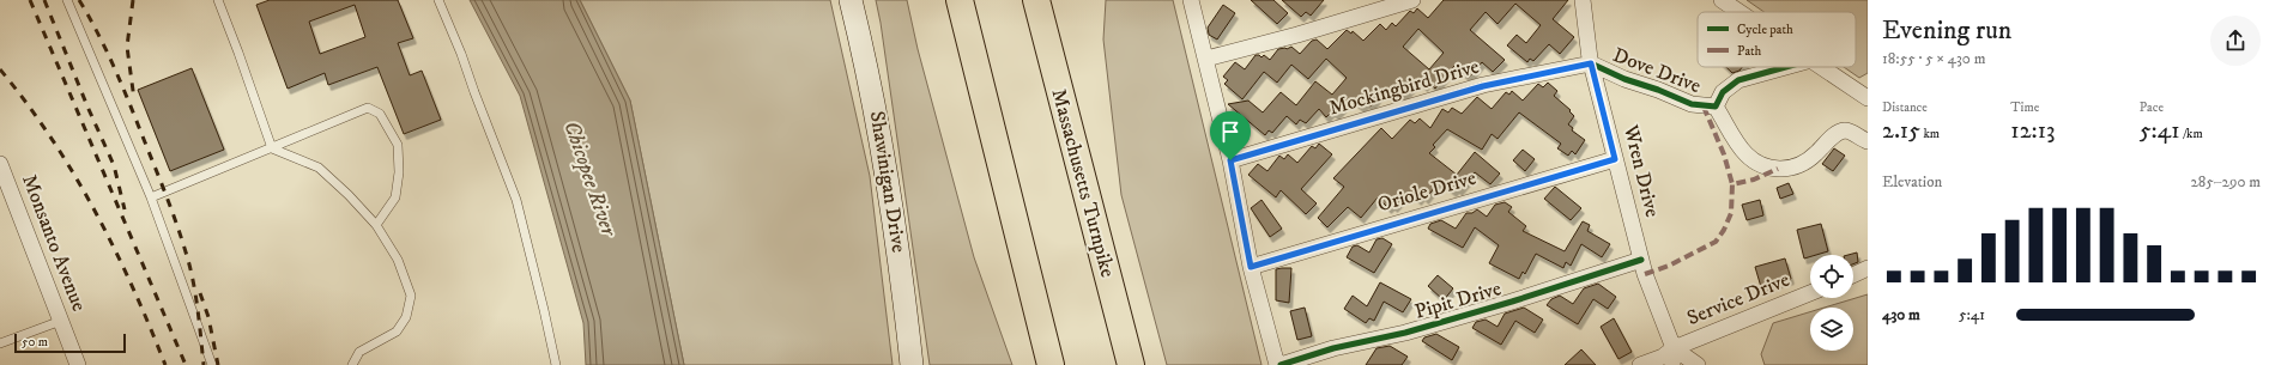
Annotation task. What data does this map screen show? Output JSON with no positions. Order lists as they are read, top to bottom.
{
  "streets": {
    "highway": ["Massachusetts Turnpike"],
    "main road": ["Shawinigan Drive"],
    "street": [
      "Dove Drive",
      "Mockingbird Drive",
      "Wren Drive",
      "Oriole Drive",
      "Monsanto Avenue",
      "Service Drive",
      "Pipit Drive"
    ]
  },
  "crossings": [
    ["Dove Drive", "Mockingbird Drive"],
    ["Dove Drive", "Wren Drive"],
    ["Mockingbird Drive", "Wren Drive"],
    ["Wren Drive", "Oriole Drive"],
    ["Wren Drive", "Service Drive"],
    ["Wren Drive", "Pipit Drive"]
  ],
  "water": ["Chicopee River"],
  "legend": ["Cycle path", "Path"],
  "scale_bar": "50 m",
  "page": {
    "heading": ["Evening run", "18:55 · 5 × 430 m"],
    "stats": [
      ["Distance", "2.15 km"],
      ["Time", "12:13"],
      ["Pace", "5:41 /km"]
    ],
    "chart": ["Elevation", "285–290 m"],
    "list": [
      {
        "name": "430 m",
        "note": "5:41"
      }
    ],
    "scale": "50 m"
  }
}
